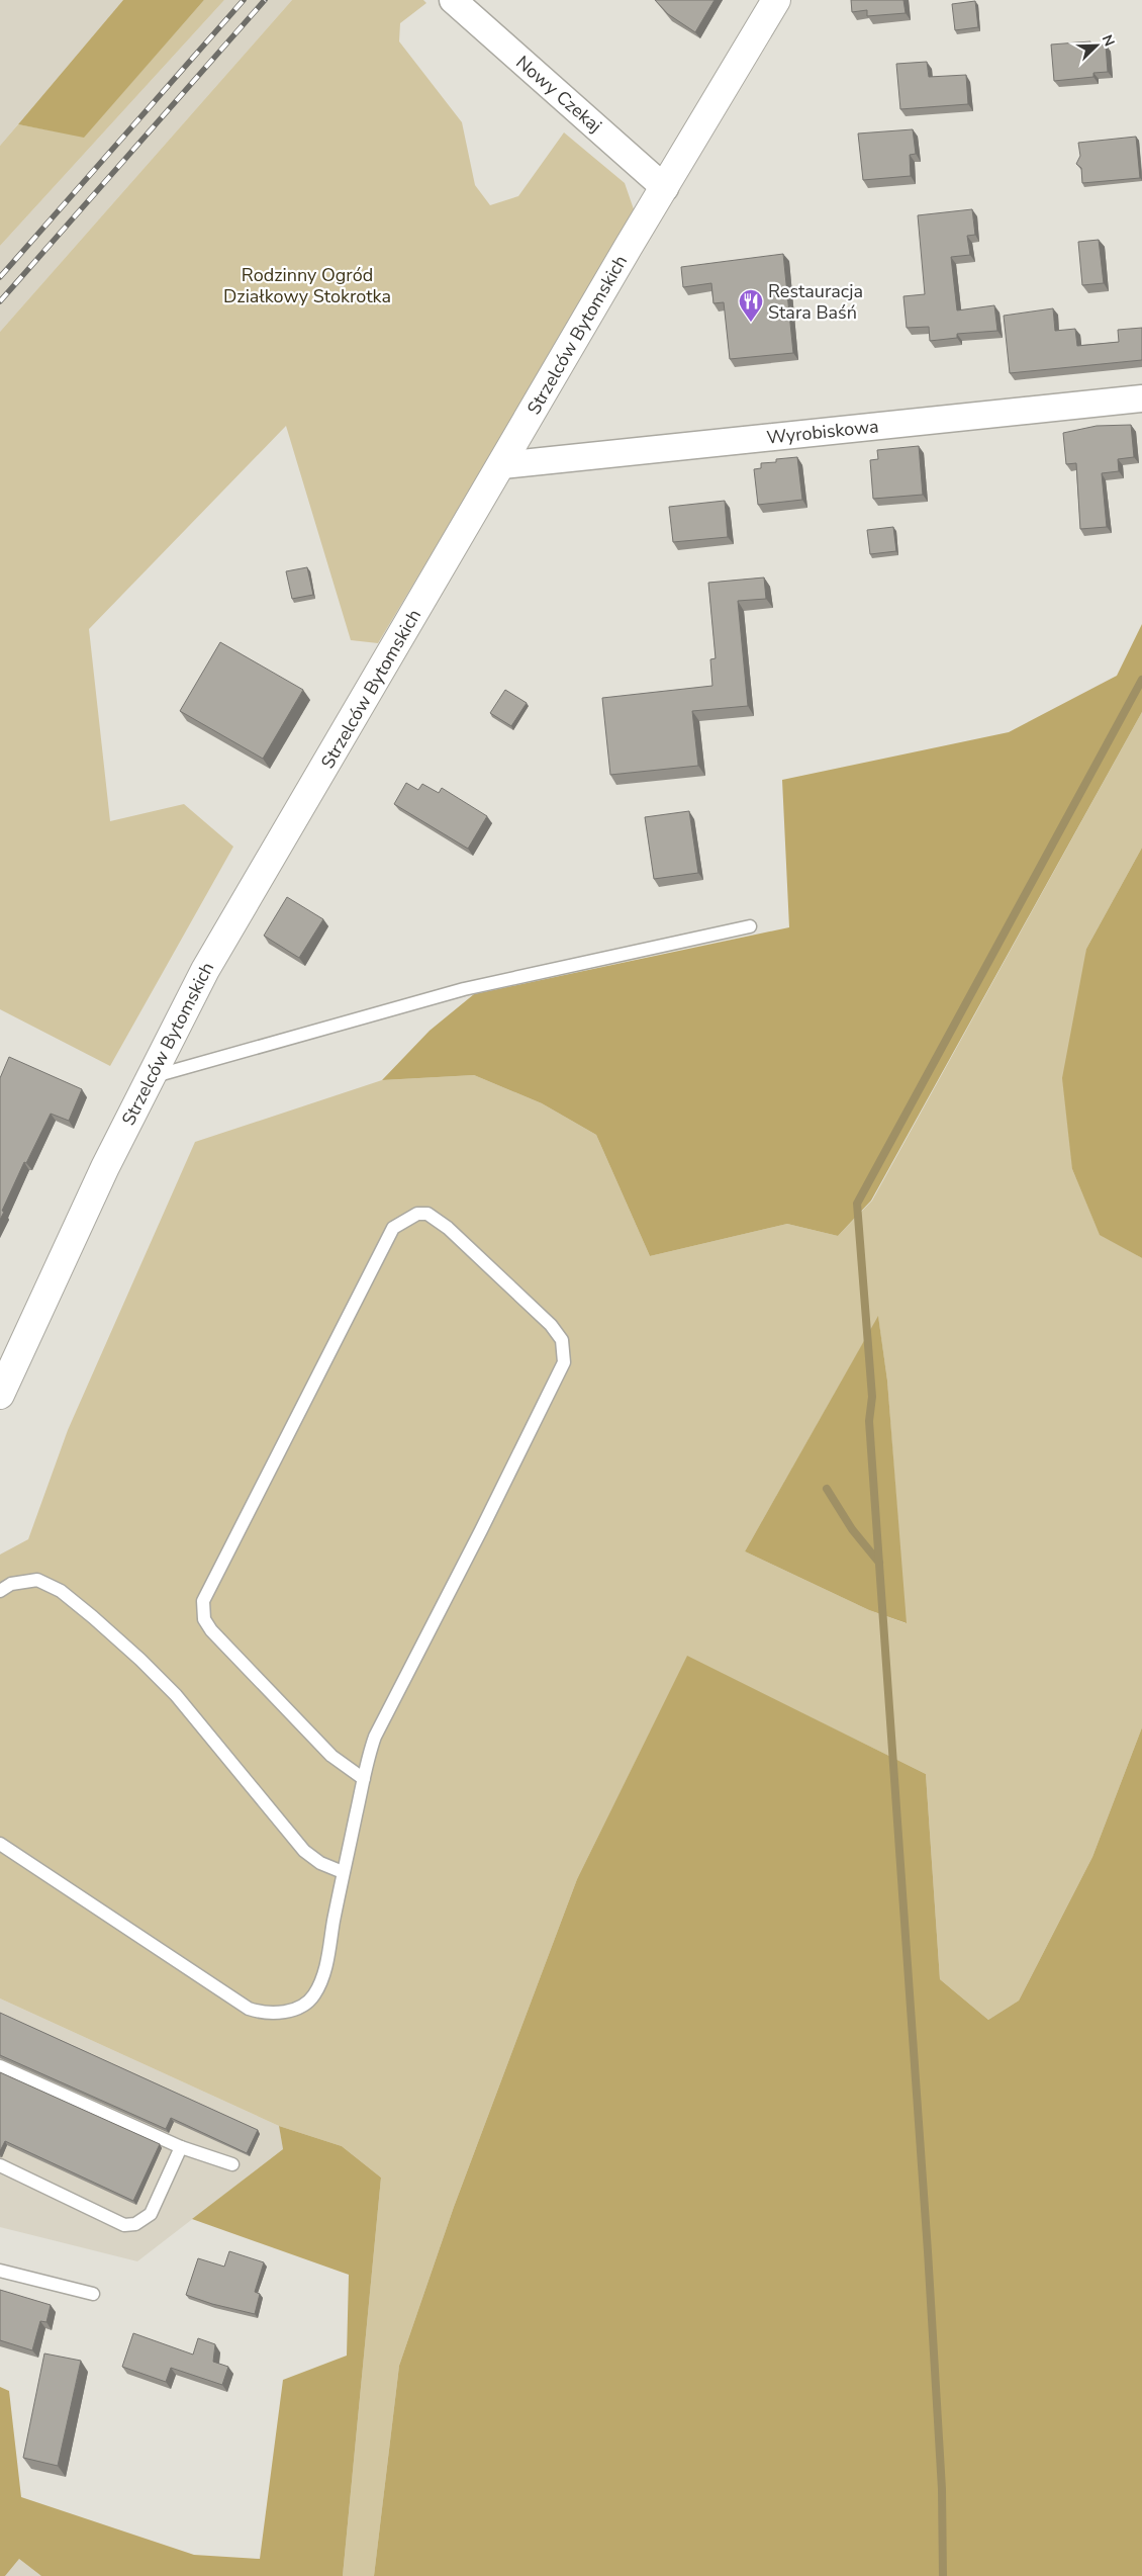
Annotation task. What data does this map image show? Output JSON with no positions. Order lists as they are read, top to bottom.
{
  "streets": {
    "street": ["Nowy Czekaj", "Strzelców Bytomskich", "Wyrobiskowa"]
  },
  "crossings": [
    ["Nowy Czekaj", "Strzelców Bytomskich"],
    ["Strzelców Bytomskich", "Wyrobiskowa"]
  ],
  "parks": ["Rodzinny Ogród Działkowy Stokrotka"],
  "places": {
    "restaurant": ["Restauracja Stara Baśń"]
  },
  "north": "top right"
}
